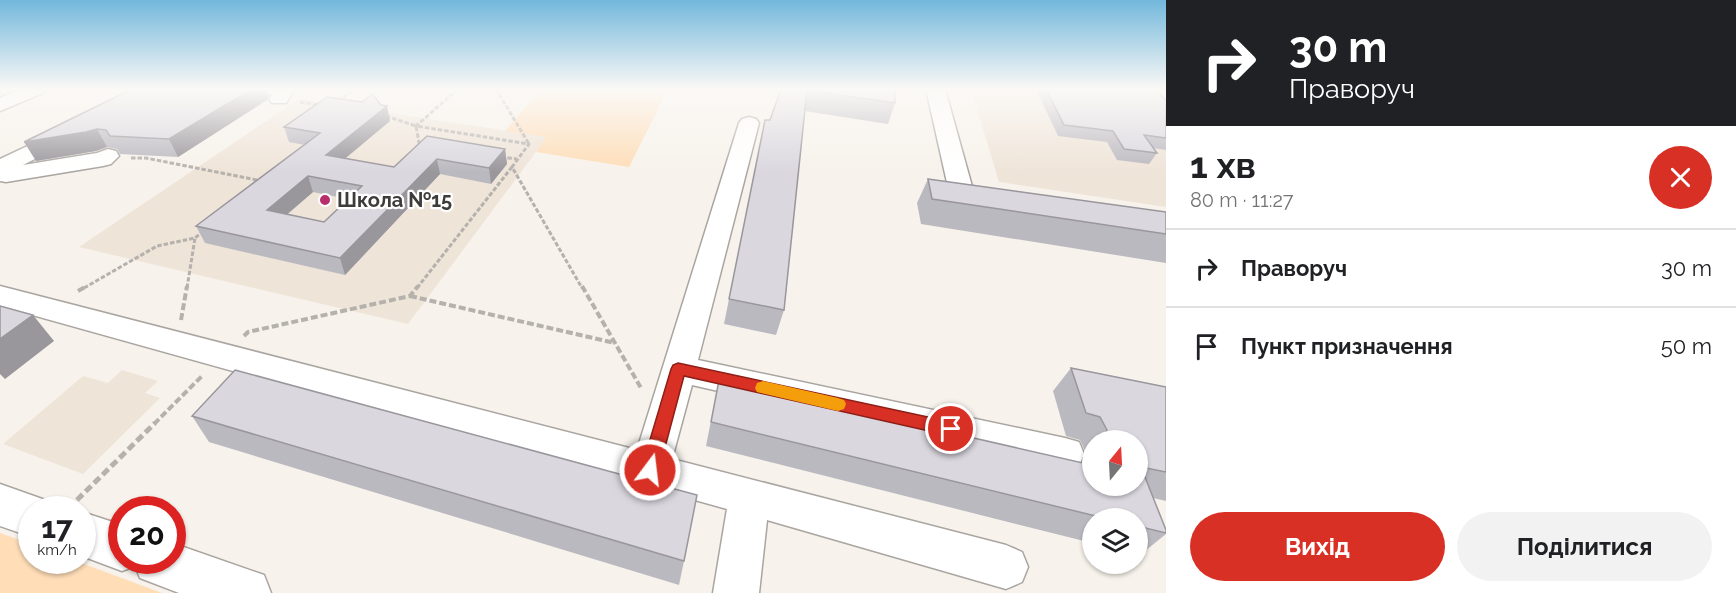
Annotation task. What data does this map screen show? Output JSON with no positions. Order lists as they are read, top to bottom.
{
  "places": ["Школа №15"],
  "north": "top",
  "page": {
    "turn": ["30 m", "Праворуч"],
    "heading": ["1 хв", "80 m · 11:27"],
    "list": [
      {
        "name": "Праворуч",
        "value": "30 m"
      },
      {
        "name": "Пункт призначення",
        "value": "50 m"
      }
    ],
    "speed": "17 km/h",
    "limit": "20",
    "buttons": ["Вихід", "Поділитися"]
  }
}
